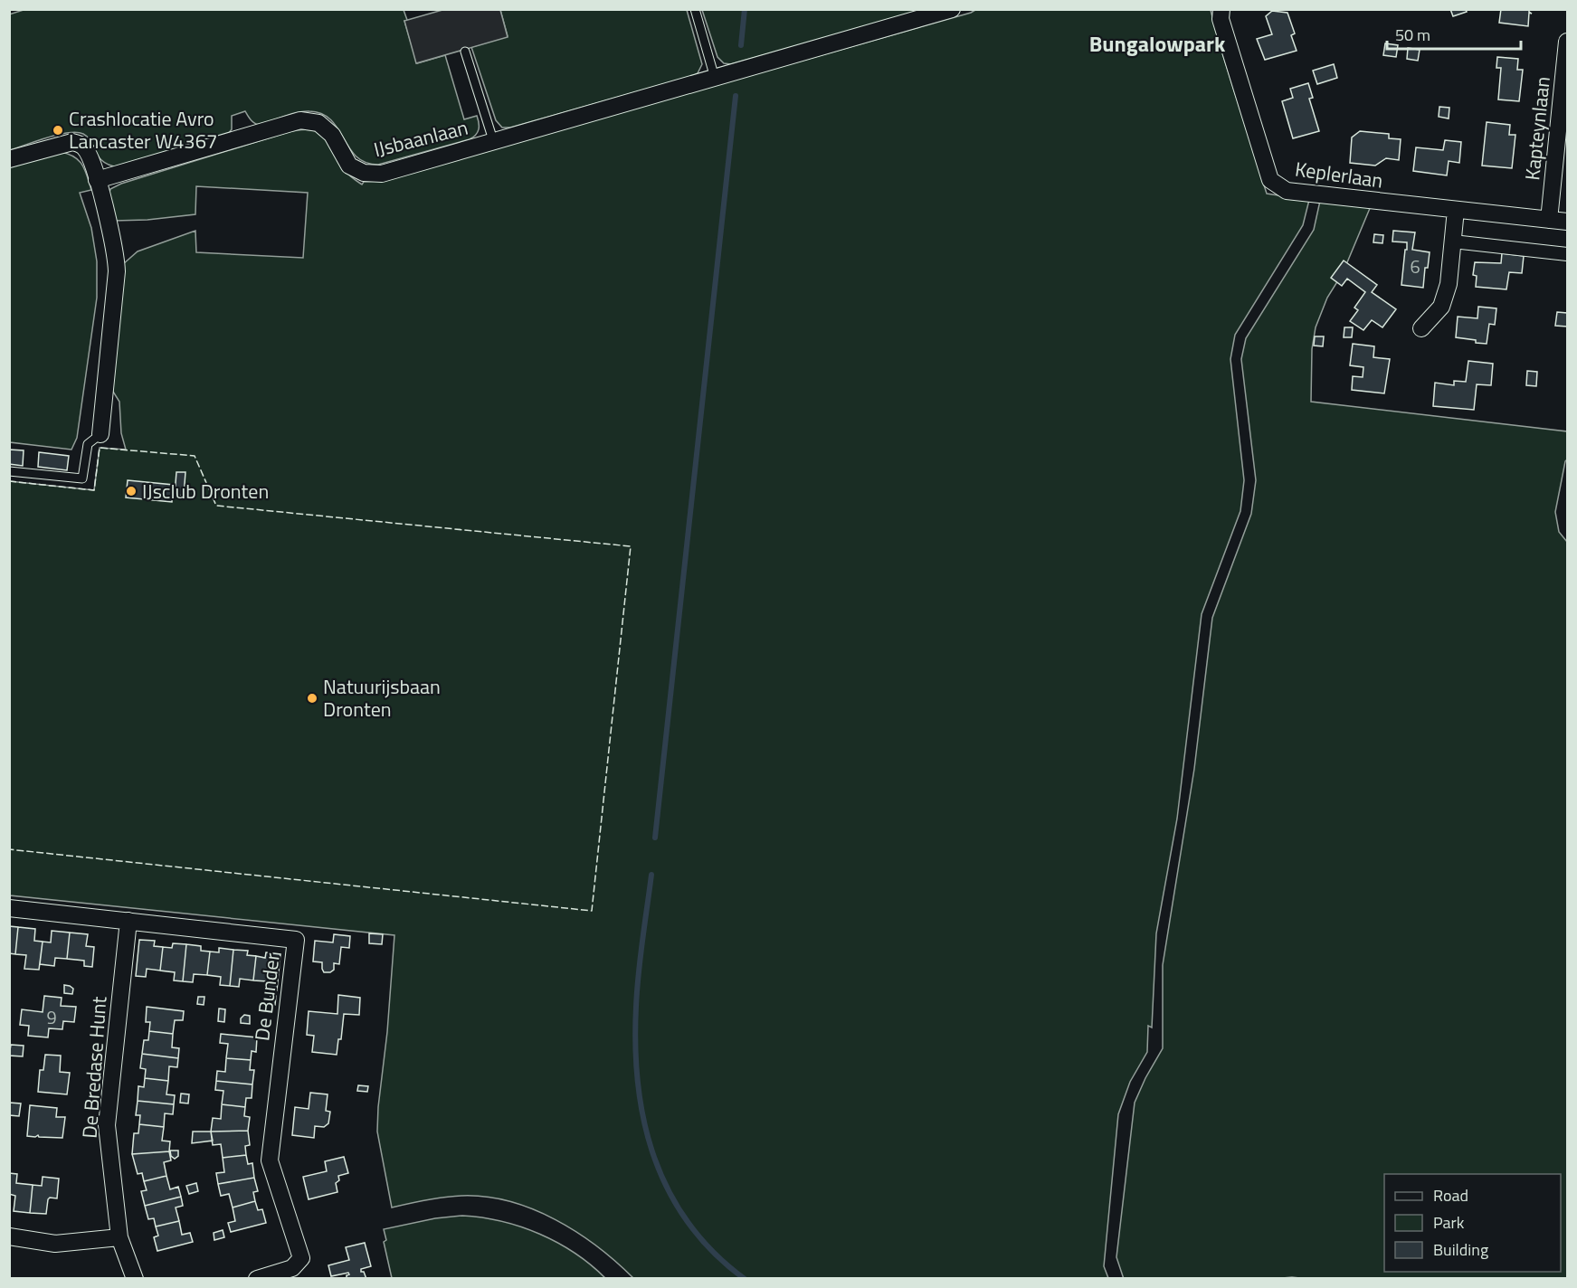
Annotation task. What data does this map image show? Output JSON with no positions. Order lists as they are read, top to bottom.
{
  "streets": {
    "street": [
      "Kapteynlaan",
      "IJsbaanlaan",
      "Keplerlaan",
      "De Bunder",
      "De Bredase Hunt"
    ]
  },
  "crossings": [
    ["Kapteynlaan", "Keplerlaan"],
    ["De Bunder", "De Bredase Hunt"]
  ],
  "districts": ["Bungalowpark"],
  "places": ["Crashlocatie Avro Lancaster W4367", "IJsclub Dronten", "Natuurijsbaan Dronten"],
  "house_numbers": ["6", "9"],
  "legend": ["Road", "Park", "Building"],
  "scale_bar": "50 m"
}
